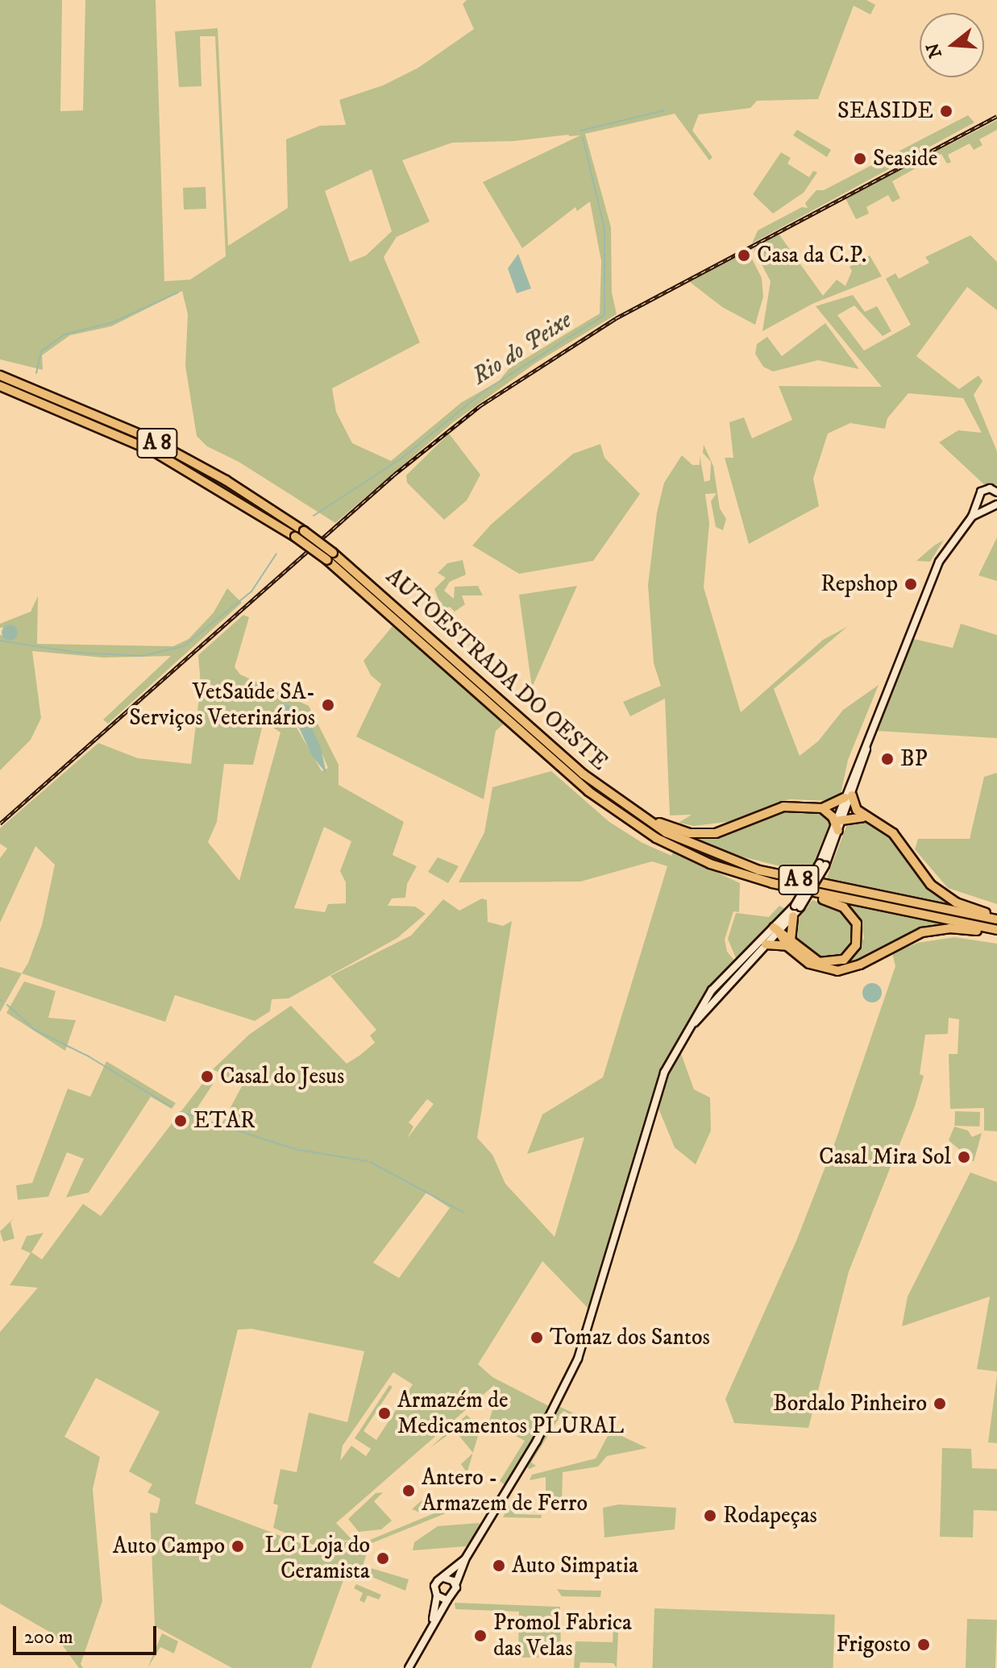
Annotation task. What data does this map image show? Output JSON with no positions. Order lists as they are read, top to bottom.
{
  "streets": {
    "highway": ["A 8", "AUTOESTRADA DO OESTE"]
  },
  "water": ["Rio do Peixe"],
  "places": [
    "SEASIDE",
    "Seaside",
    "Casa da C.P.",
    "Repshop",
    "VetSaúde SA- Serviços Veterinários",
    "BP",
    "Casal do Jesus",
    "ETAR",
    "Casal Mira Sol",
    "Tomaz dos Santos",
    "Bordalo Pinheiro",
    "Armazém de Medicamentos PLURAL",
    "Antero - Armazem de Ferro",
    "Rodapeças",
    "Auto Campo",
    "LC Loja do Ceramista",
    "Auto Simpatia",
    "Promol Fabrica das Velas",
    "Frigosto"
  ],
  "scale_bar": "200 m",
  "north": "left"
}
